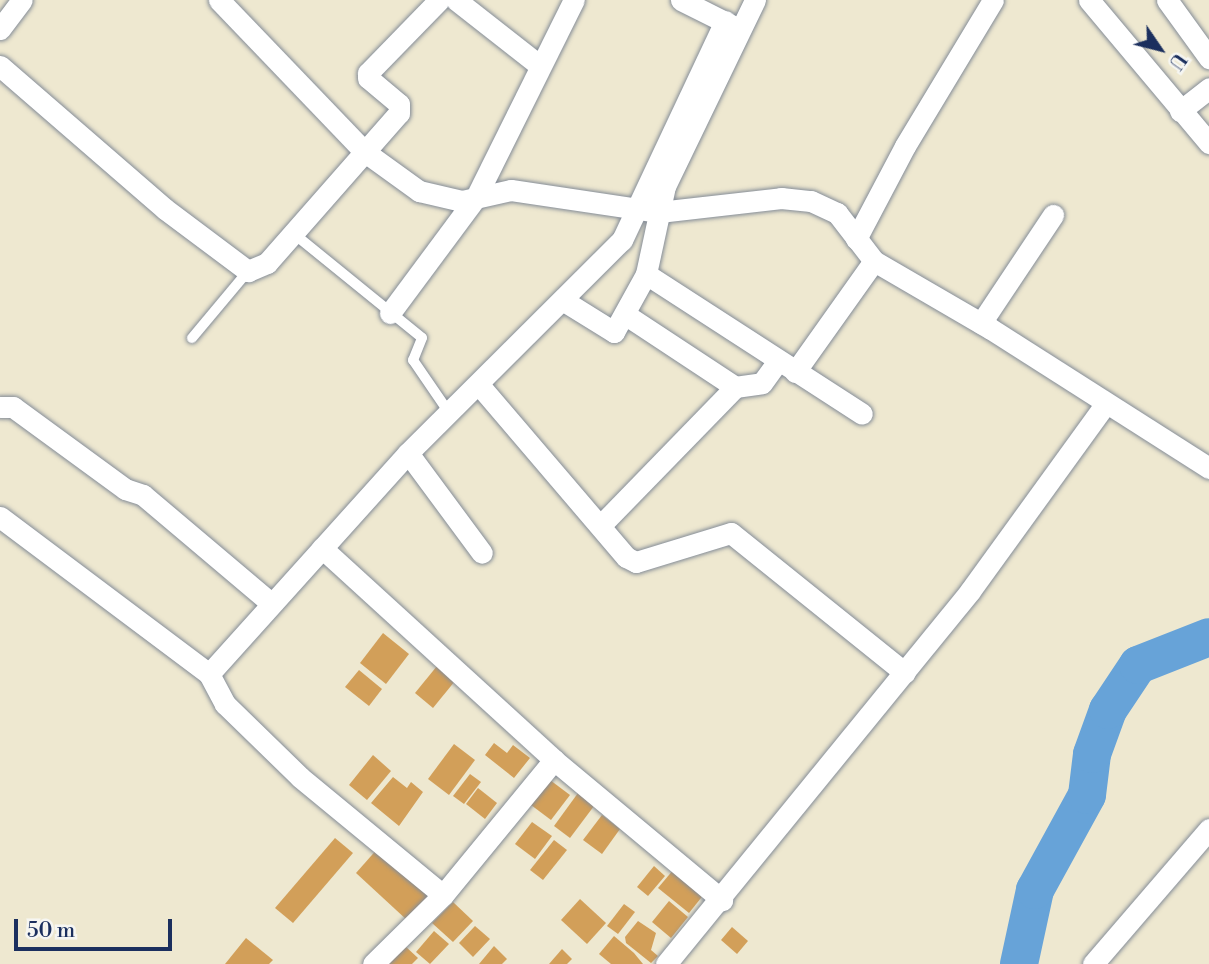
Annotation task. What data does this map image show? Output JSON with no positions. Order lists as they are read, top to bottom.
{
  "scale_bar": "50 m",
  "north": "bottom right"
}
